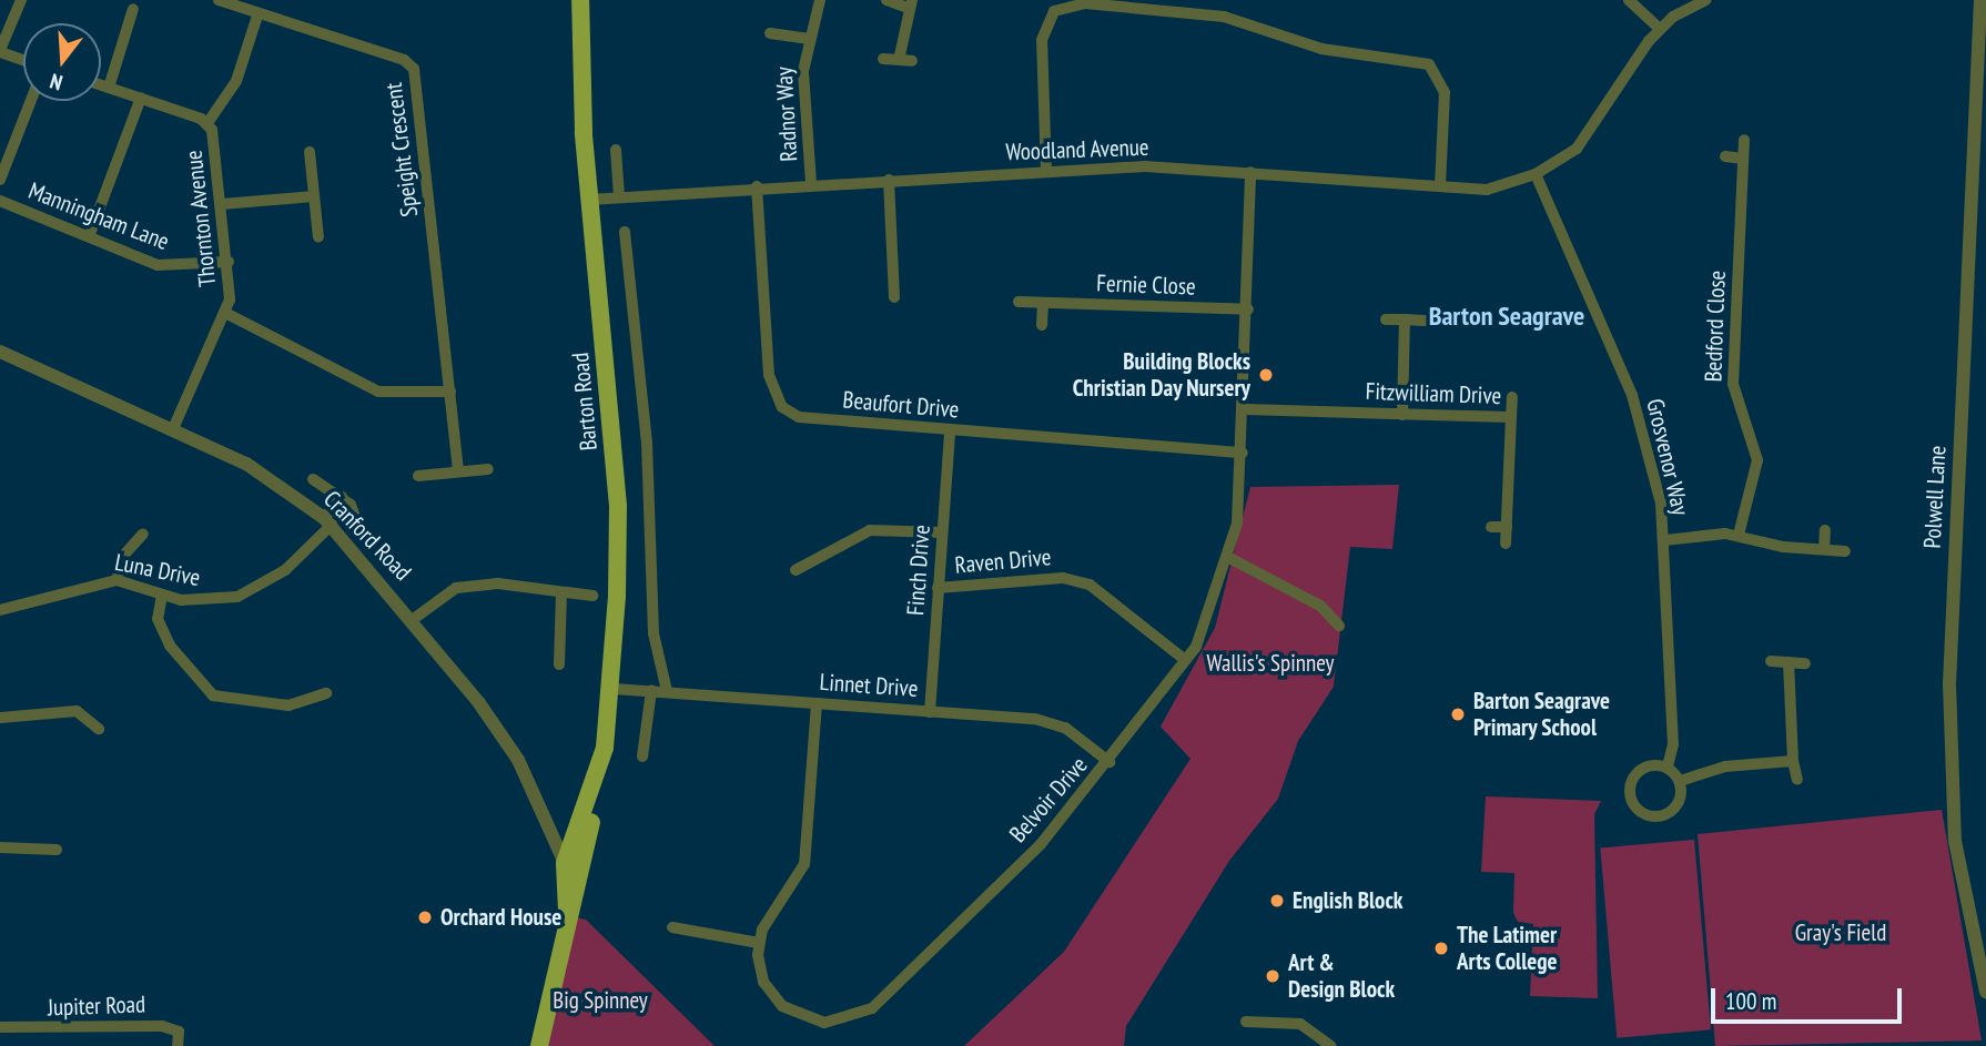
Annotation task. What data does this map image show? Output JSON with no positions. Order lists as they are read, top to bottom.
{
  "streets": {
    "main road": ["Barton Road"],
    "street": [
      "Radnor Way",
      "Speight Crescent",
      "Woodland Avenue",
      "Manningham Lane",
      "Thornton Avenue",
      "Fernie Close",
      "Bedford Close",
      "Fitzwilliam Drive",
      "Beaufort Drive",
      "Grosvenor Way",
      "Polwell Lane",
      "Cranford Road",
      "Raven Drive",
      "Luna Drive",
      "Finch Drive",
      "Linnet Drive",
      "Belvoir Drive",
      "Jupiter Road"
    ]
  },
  "crossings": [
    ["Radnor Way", "Woodland Avenue"],
    ["Woodland Avenue", "Barton Road"],
    ["Woodland Avenue", "Beaufort Drive"],
    ["Woodland Avenue", "Grosvenor Way"],
    ["Woodland Avenue", "Belvoir Drive"],
    ["Manningham Lane", "Thornton Avenue"],
    ["Thornton Avenue", "Cranford Road"],
    ["Fernie Close", "Belvoir Drive"],
    ["Fitzwilliam Drive", "Belvoir Drive"],
    ["Barton Road", "Cranford Road"],
    ["Barton Road", "Linnet Drive"],
    ["Beaufort Drive", "Finch Drive"],
    ["Beaufort Drive", "Belvoir Drive"],
    ["Cranford Road", "Luna Drive"],
    ["Raven Drive", "Finch Drive"],
    ["Raven Drive", "Belvoir Drive"],
    ["Finch Drive", "Linnet Drive"],
    ["Linnet Drive", "Belvoir Drive"]
  ],
  "districts": ["Barton Seagrave"],
  "parks": ["Wallis's Spinney", "Gray's Field", "Big Spinney"],
  "places": [
    "Building Blocks Christian Day Nursery",
    "Barton Seagrave Primary School",
    "English Block",
    "Orchard House",
    "The Latimer Arts College",
    "Art & Design Block"
  ],
  "scale_bar": "100 m",
  "north": "bottom"
}
